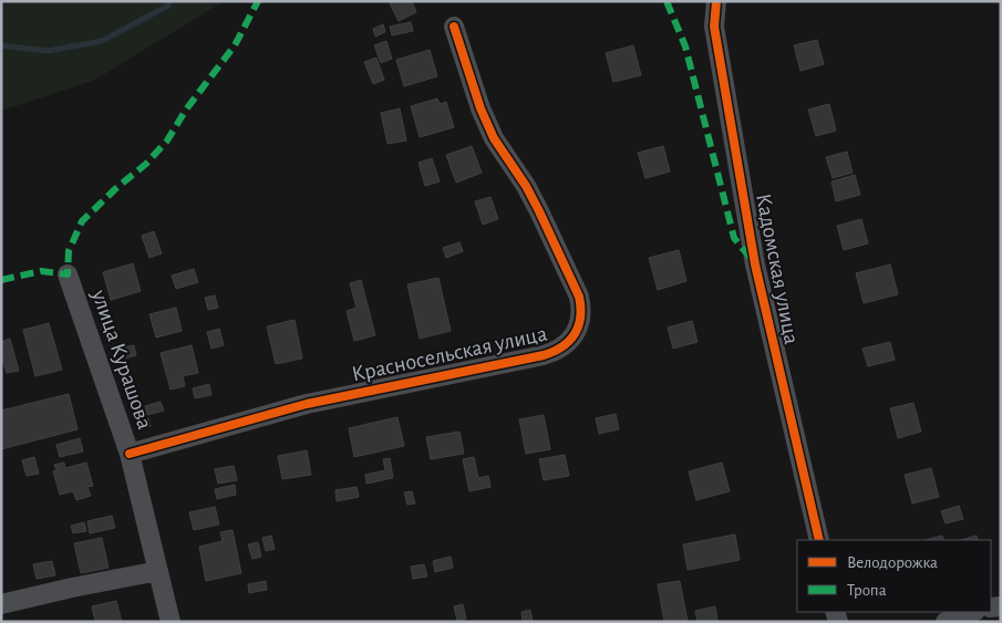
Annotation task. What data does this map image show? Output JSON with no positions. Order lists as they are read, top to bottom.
{
  "streets": {
    "street": ["Кадомская улица", "Красносельская улица", "улица Курашова"]
  },
  "crossings": [
    ["Красносельская улица", "улица Курашова"]
  ],
  "legend": ["Велодорожка", "Тропа"]
}
